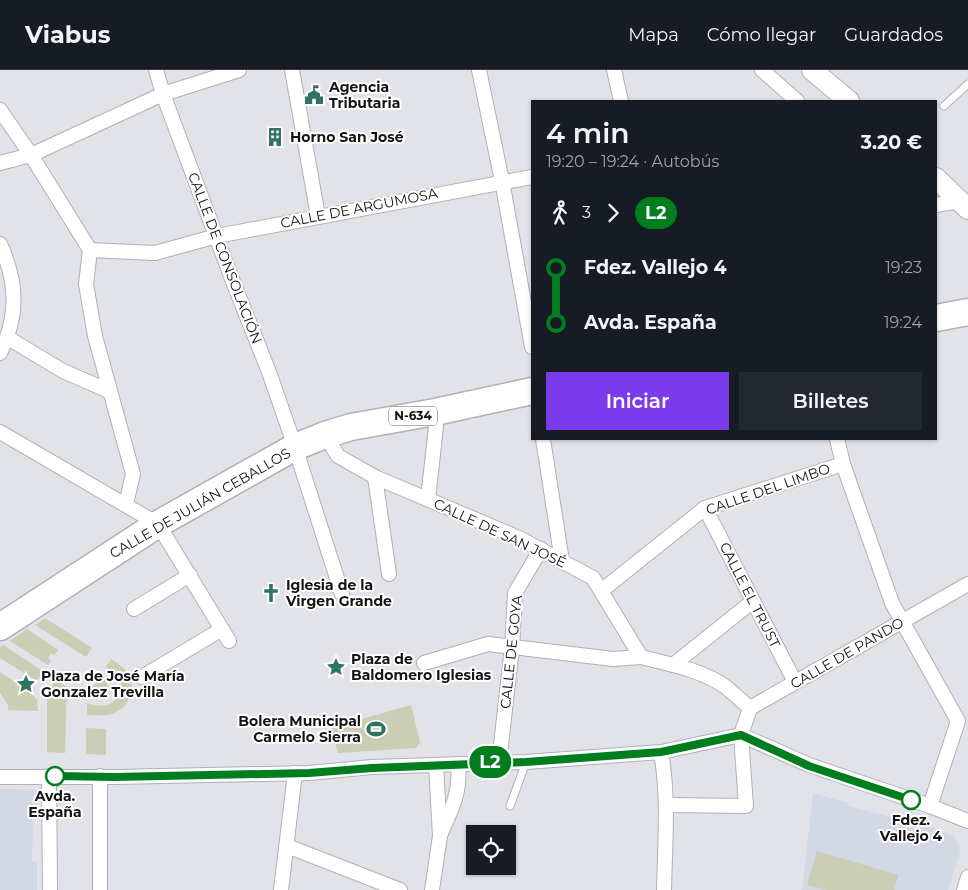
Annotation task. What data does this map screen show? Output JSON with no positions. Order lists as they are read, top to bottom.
{
  "streets": {
    "highway": ["N-634", "CALLE DE JULIÁN CEBALLOS"],
    "street": [
      "CALLE DE ARGUMOSA",
      "CALLE DE CONSOLACIÓN",
      "CALLE DEL LIMBO",
      "CALLE DE SAN JOSÉ",
      "CALLE EL TRUST",
      "CALLE DE GOYA",
      "CALLE DE PANDO"
    ]
  },
  "crossings": [
    ["CALLE DE ARGUMOSA", "CALLE DE CONSOLACIÓN"],
    ["CALLE DE CONSOLACIÓN", "CALLE DE JULIÁN CEBALLOS"],
    ["CALLE DEL LIMBO", "CALLE DE SAN JOSÉ"],
    ["CALLE DEL LIMBO", "CALLE EL TRUST"],
    ["CALLE DE SAN JOSÉ", "CALLE DE GOYA"],
    ["CALLE EL TRUST", "CALLE DE PANDO"]
  ],
  "places": {
    "public building": ["Agencia Tributaria"],
    "building": ["Horno San José"],
    "church": ["Iglesia de la Virgen Grande"],
    "place": ["Plaza de Baldomero Iglesias", "Plaza de José María Gonzalez Trevilla"],
    "sports": ["Bolera Municipal Carmelo Sierra"],
    "other": ["Avda. España", "Fdez. Vallejo 4"]
  },
  "lines": ["bus line L2"],
  "page": {
    "header": "Viabus",
    "nav": ["Mapa", "Cómo llegar", "Guardados"],
    "on_map": "L2",
    "heading": ["4 min", "19:20 – 19:24 · Autobús", "3.20 €"],
    "legs": ["3", "L2"],
    "list": [
      {
        "name": "Fdez. Vallejo 4",
        "value": "19:23"
      },
      {
        "name": "Avda. España",
        "value": "19:24"
      }
    ],
    "buttons": ["Iniciar", "Billetes"]
  }
}
